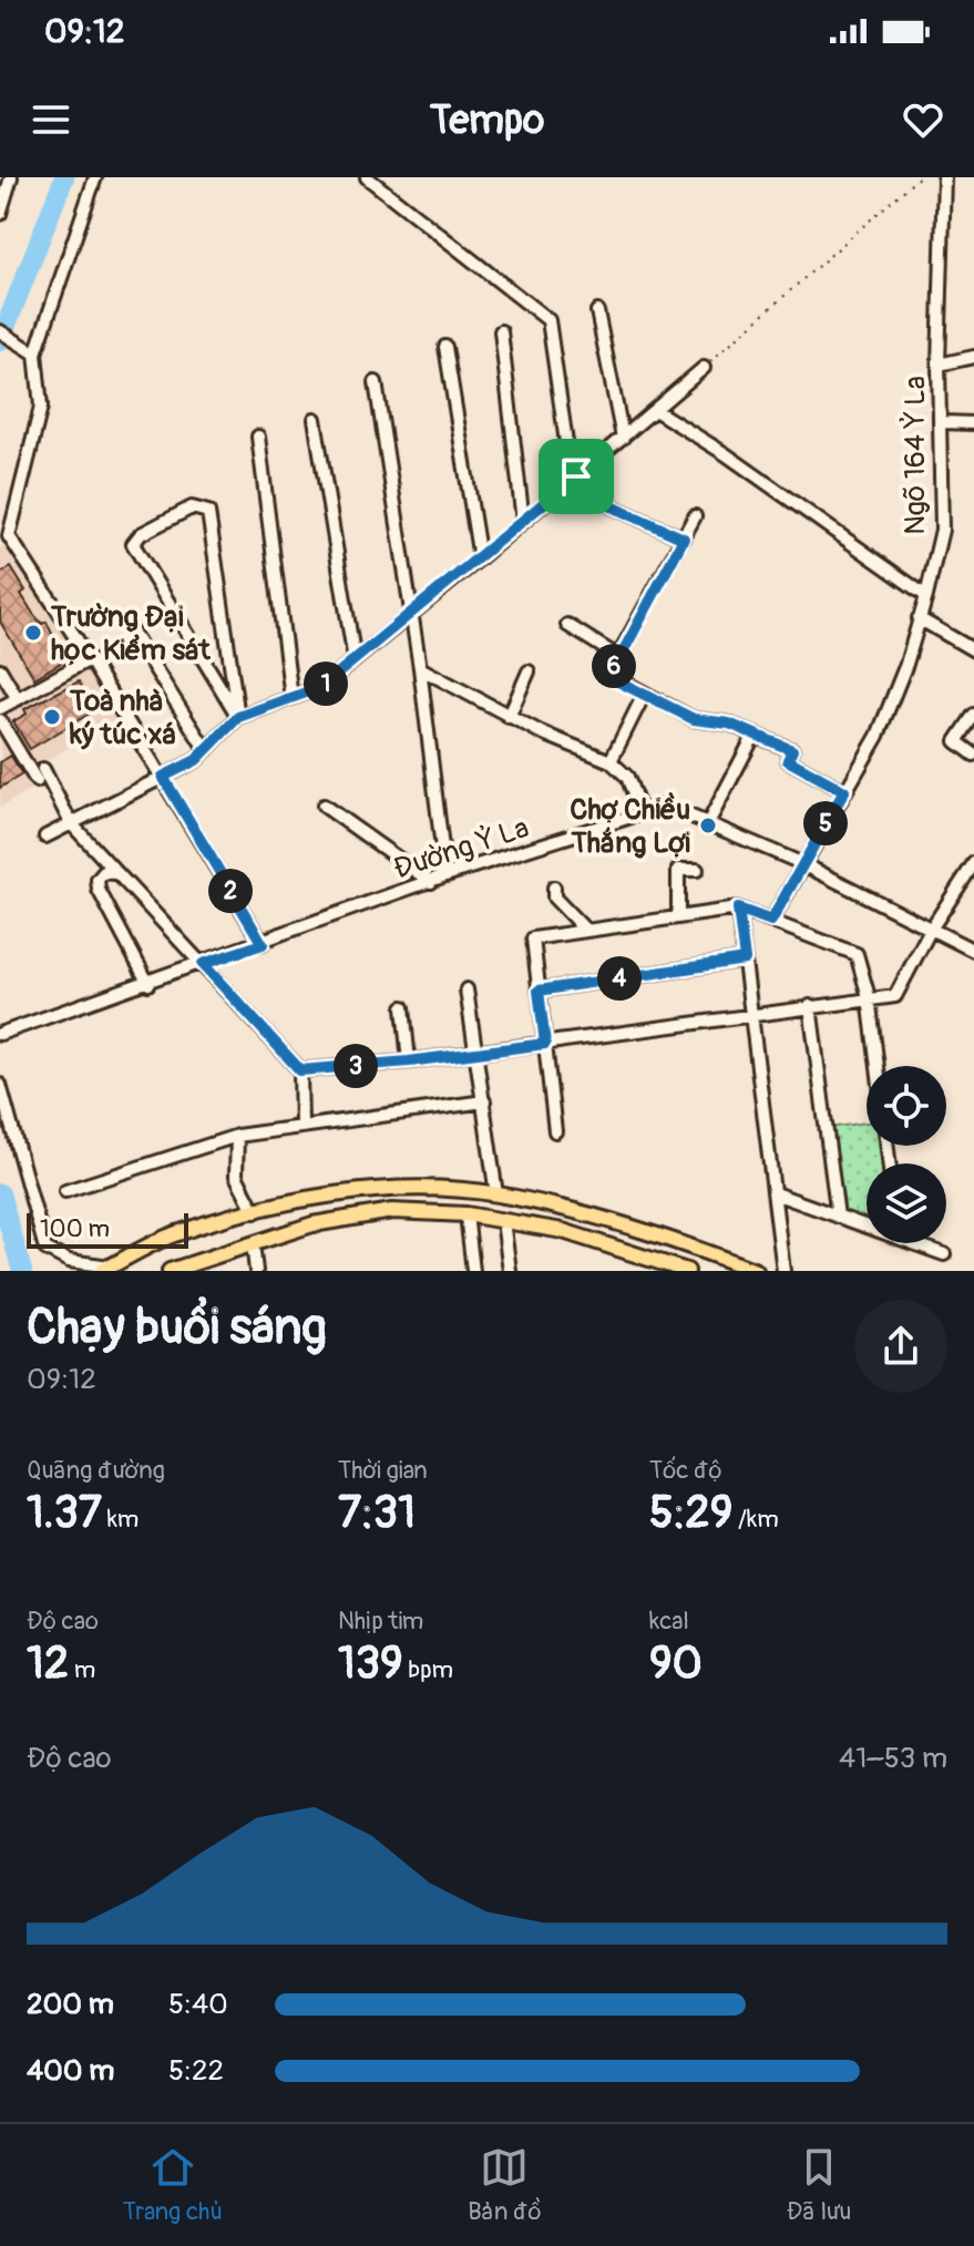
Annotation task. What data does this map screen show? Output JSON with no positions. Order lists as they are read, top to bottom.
{
  "streets": {
    "street": ["Ngõ 164 Ỷ La", "Đường Ỷ La"]
  },
  "crossings": [
    ["Ngõ 164 Ỷ La", "Đường Ỷ La"]
  ],
  "places": ["Trường Đại học Kiểm sát", "Toà nhà ký túc xá", "Chợ Chiều Thắng Lợi"],
  "scale_bar": "100 m",
  "page": {
    "status": "09:12",
    "header": "Tempo",
    "pins": [
      "6",
      "1",
      "5",
      "2",
      "4",
      "3"
    ],
    "scale": "100 m",
    "heading": ["Chạy buổi sáng", "09:12"],
    "stats": [
      ["Quãng đường", "1.37 km"],
      ["Thời gian", "7:31"],
      ["Tốc độ", "5:29 /km"],
      ["Độ cao", "12 m"],
      ["Nhịp tim", "139 bpm"],
      ["kcal", "90"]
    ],
    "chart": ["Độ cao", "41–53 m"],
    "list": [
      {
        "name": "200 m",
        "note": "5:40"
      },
      {
        "name": "400 m",
        "note": "5:22"
      }
    ],
    "tabs": ["Trang chủ", "Bản đồ", "Đã lưu"]
  }
}
